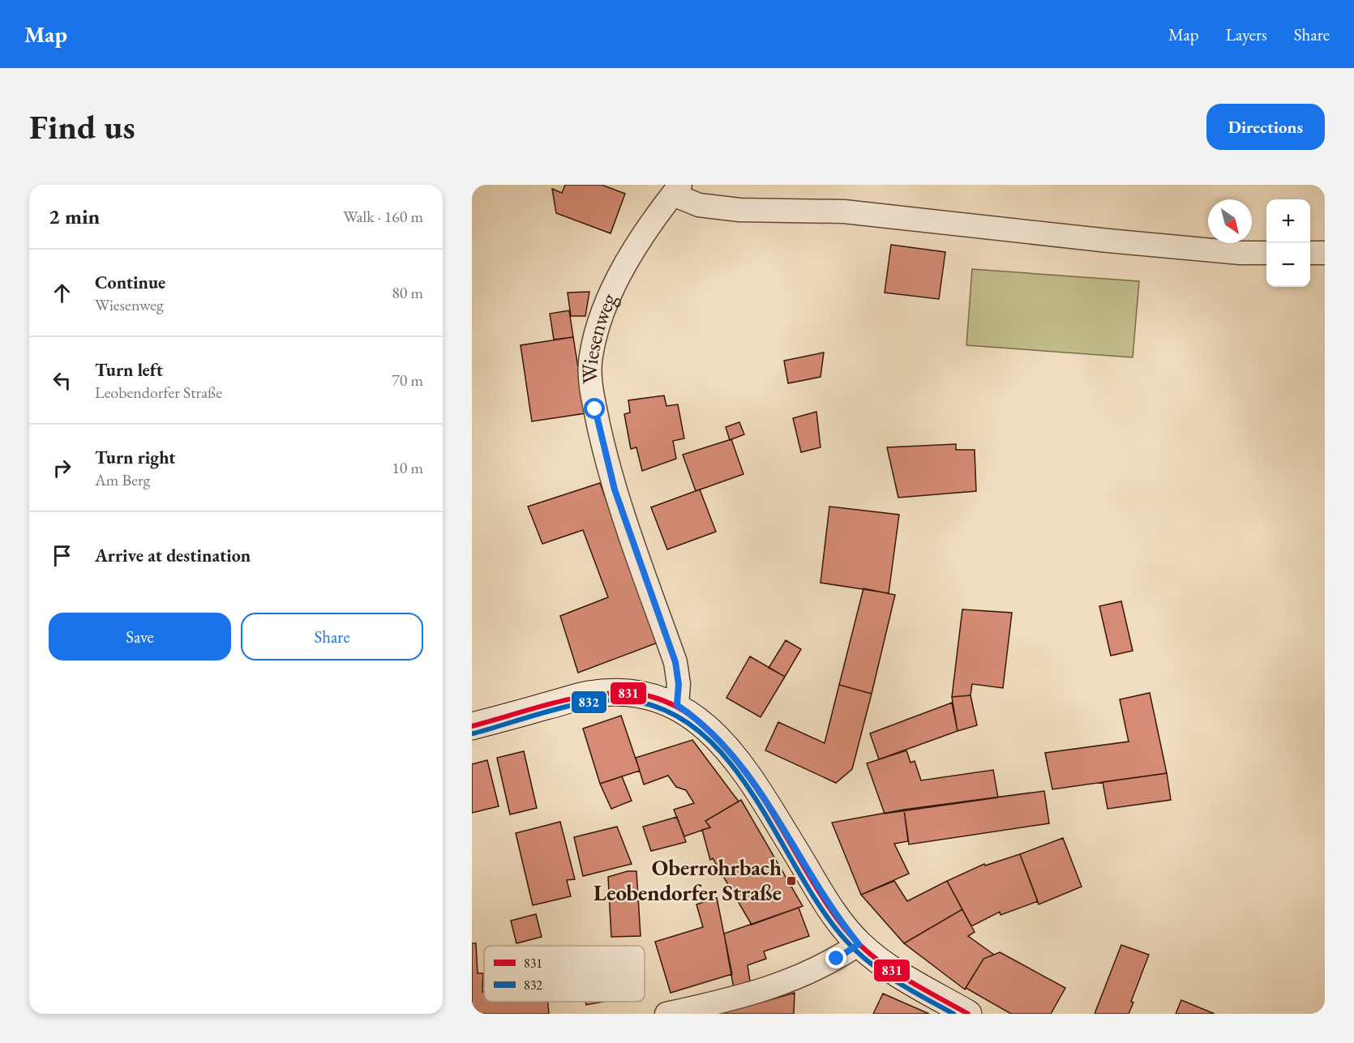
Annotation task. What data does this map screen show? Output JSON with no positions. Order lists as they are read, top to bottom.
{
  "streets": {
    "street": ["Wiesenweg"]
  },
  "places": {
    "transit": ["Oberrohrbach Leobendorfer Straße"]
  },
  "lines": ["transit line 831", "transit line 832"],
  "legend": ["831", "832"],
  "north": "bottom right",
  "page": {
    "header": "Map",
    "nav": ["Map", "Layers", "Share"],
    "buttons": [
      "Directions",
      ["Save", "Share"]
    ],
    "title": "Find us",
    "heading": ["2 min", "Walk · 160 m"],
    "map_buttons": ["+", "−"],
    "list": [
      ["Continue", "Wiesenweg", "80 m"],
      ["Turn left", "Leobendorfer Straße", "70 m"],
      ["Turn right", "Am Berg", "10 m"],
      "Arrive at destination"
    ]
  }
}
